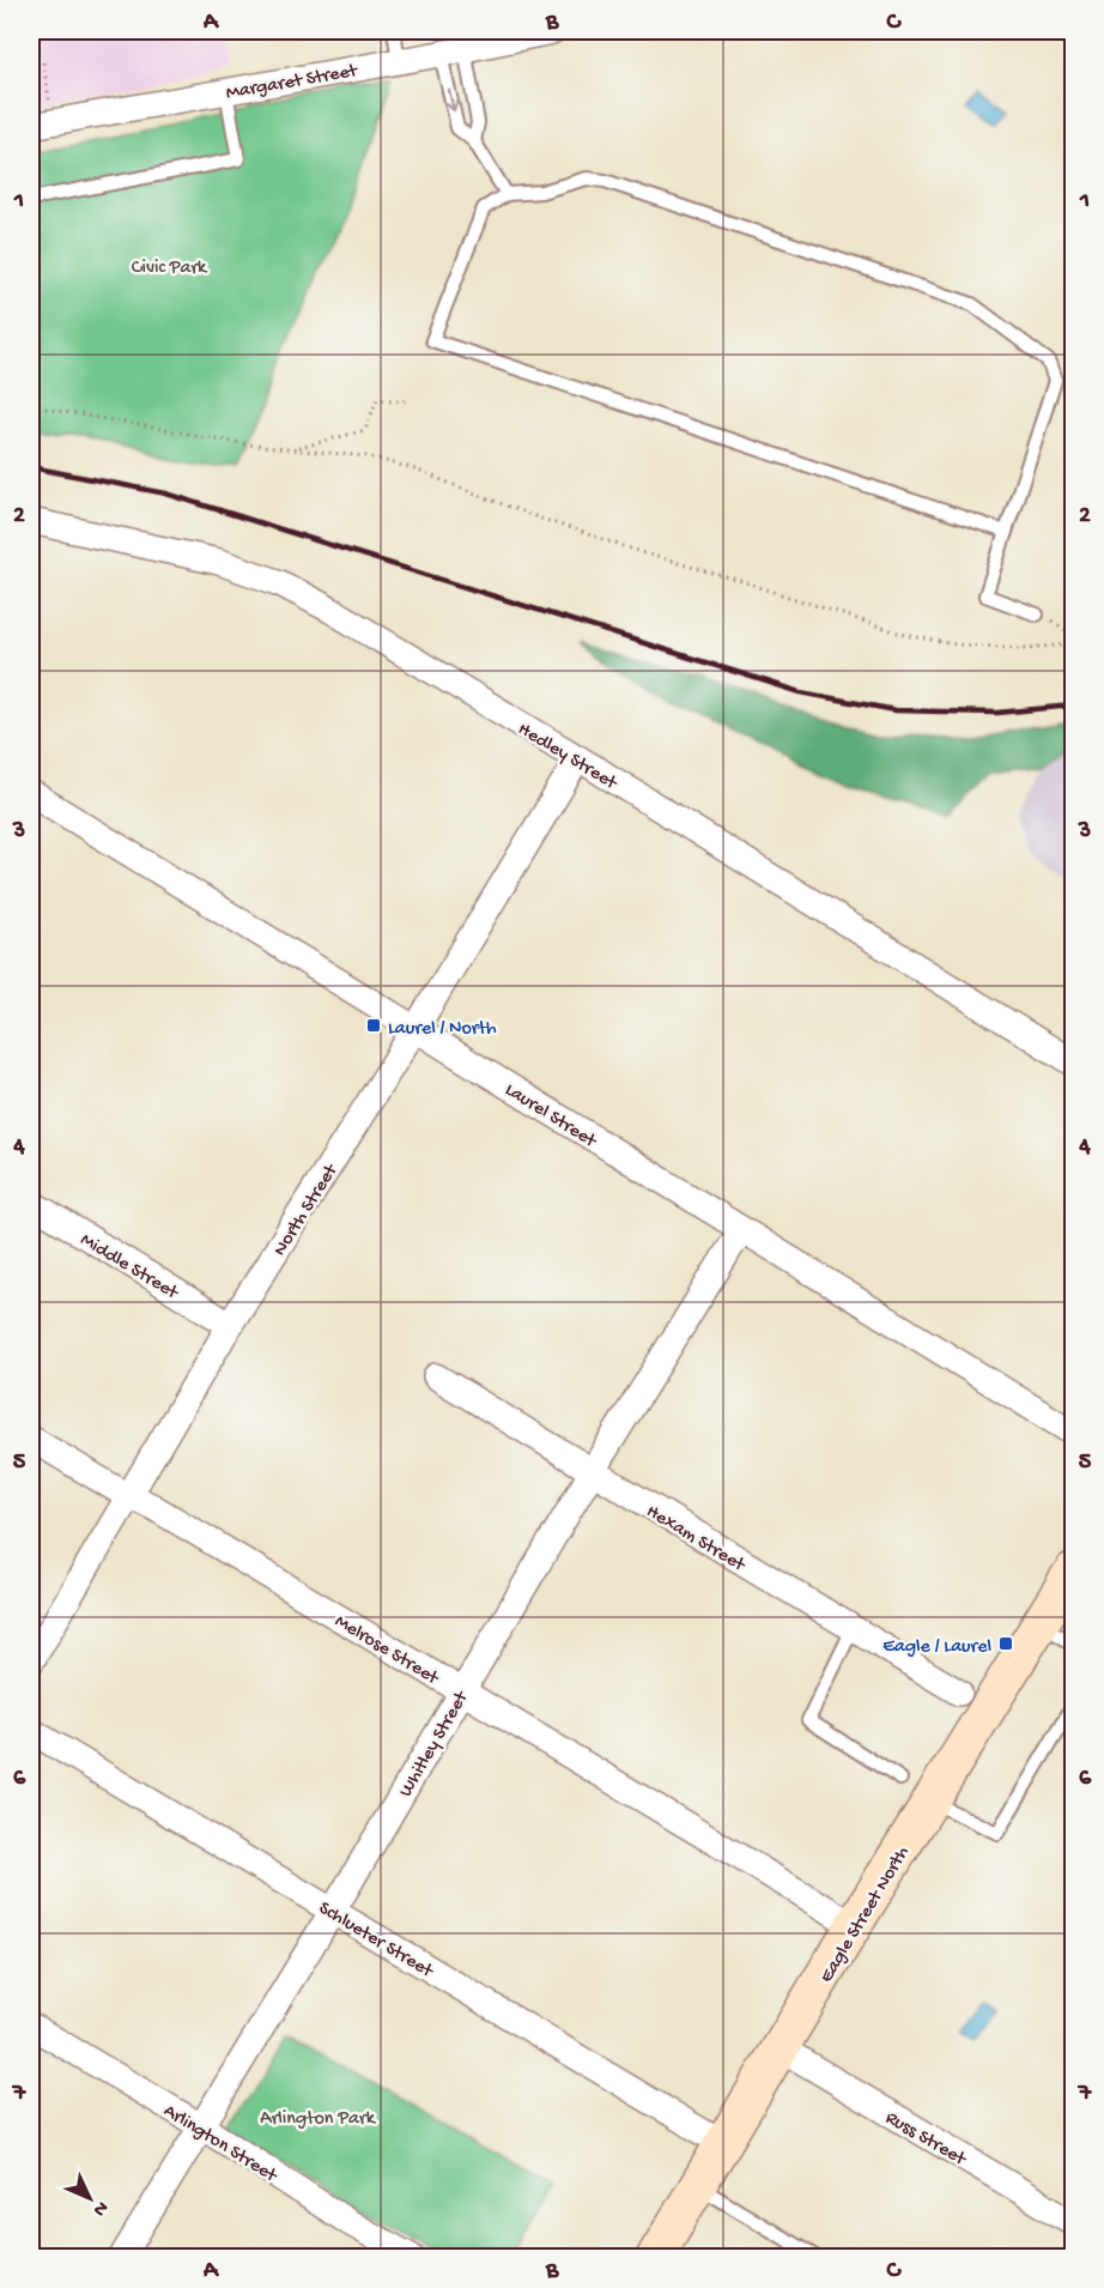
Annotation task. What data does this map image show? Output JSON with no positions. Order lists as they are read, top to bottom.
{
  "streets": {
    "main road": ["Eagle Street North"],
    "street": [
      "Margaret Street",
      "Hedley Street",
      "Laurel Street",
      "North Street",
      "Middle Street",
      "Hexam Street",
      "Melrose Street",
      "Whitley Street",
      "Schlueter Street",
      "Russ Street",
      "Arlington Street"
    ]
  },
  "crossings": [
    ["Hedley Street", "North Street"],
    ["Laurel Street", "North Street"],
    ["Laurel Street", "Whitley Street"],
    ["North Street", "Middle Street"],
    ["North Street", "Melrose Street"],
    ["Hexam Street", "Whitley Street"],
    ["Melrose Street", "Whitley Street"],
    ["Melrose Street", "Eagle Street North"],
    ["Whitley Street", "Schlueter Street"],
    ["Whitley Street", "Arlington Street"],
    ["Eagle Street North", "Schlueter Street"],
    ["Eagle Street North", "Russ Street"]
  ],
  "parks": ["Civic Park", "Arlington Park"],
  "places": {
    "transit": ["Laurel / North", "Eagle / Laurel"]
  },
  "north": "bottom right",
  "grid": {
    "columns": ["A", "B", "C"],
    "rows": [
      "1",
      "2",
      "3",
      "4",
      "5",
      "6",
      "7"
    ]
  }
}
